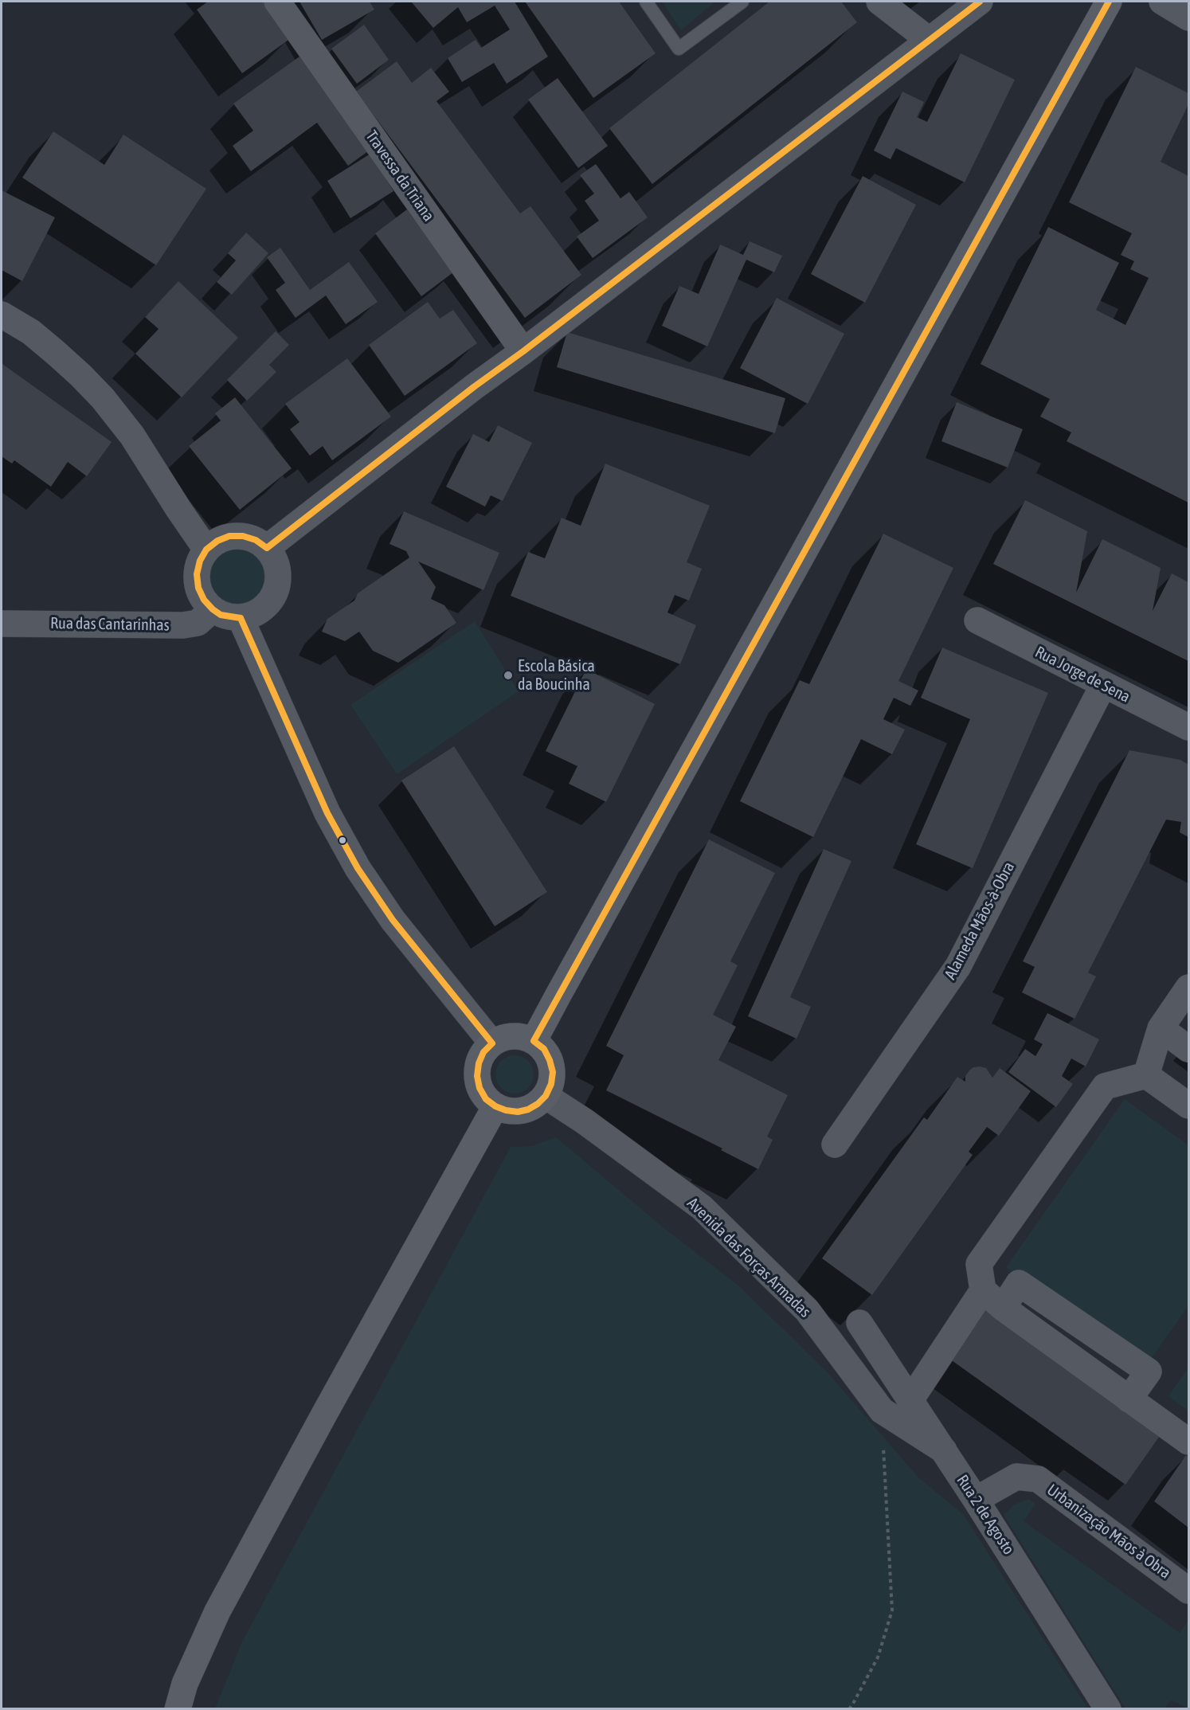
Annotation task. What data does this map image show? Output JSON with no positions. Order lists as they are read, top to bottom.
{
  "streets": {
    "street": [
      "Travessa da Triana",
      "Rua das Cantarinhas",
      "Rua Jorge de Sena",
      "Alameda Mãos-à-Obra",
      "Avenida das Forças Armadas",
      "Rua 2 de Agosto",
      "Urbanização Mãos à Obra"
    ]
  },
  "crossings": [
    ["Rua Jorge de Sena", "Alameda Mãos-à-Obra"],
    ["Avenida das Forças Armadas", "Rua 2 de Agosto"],
    ["Rua 2 de Agosto", "Urbanização Mãos à Obra"]
  ],
  "places": ["Escola Básica da Boucinha"]
}
